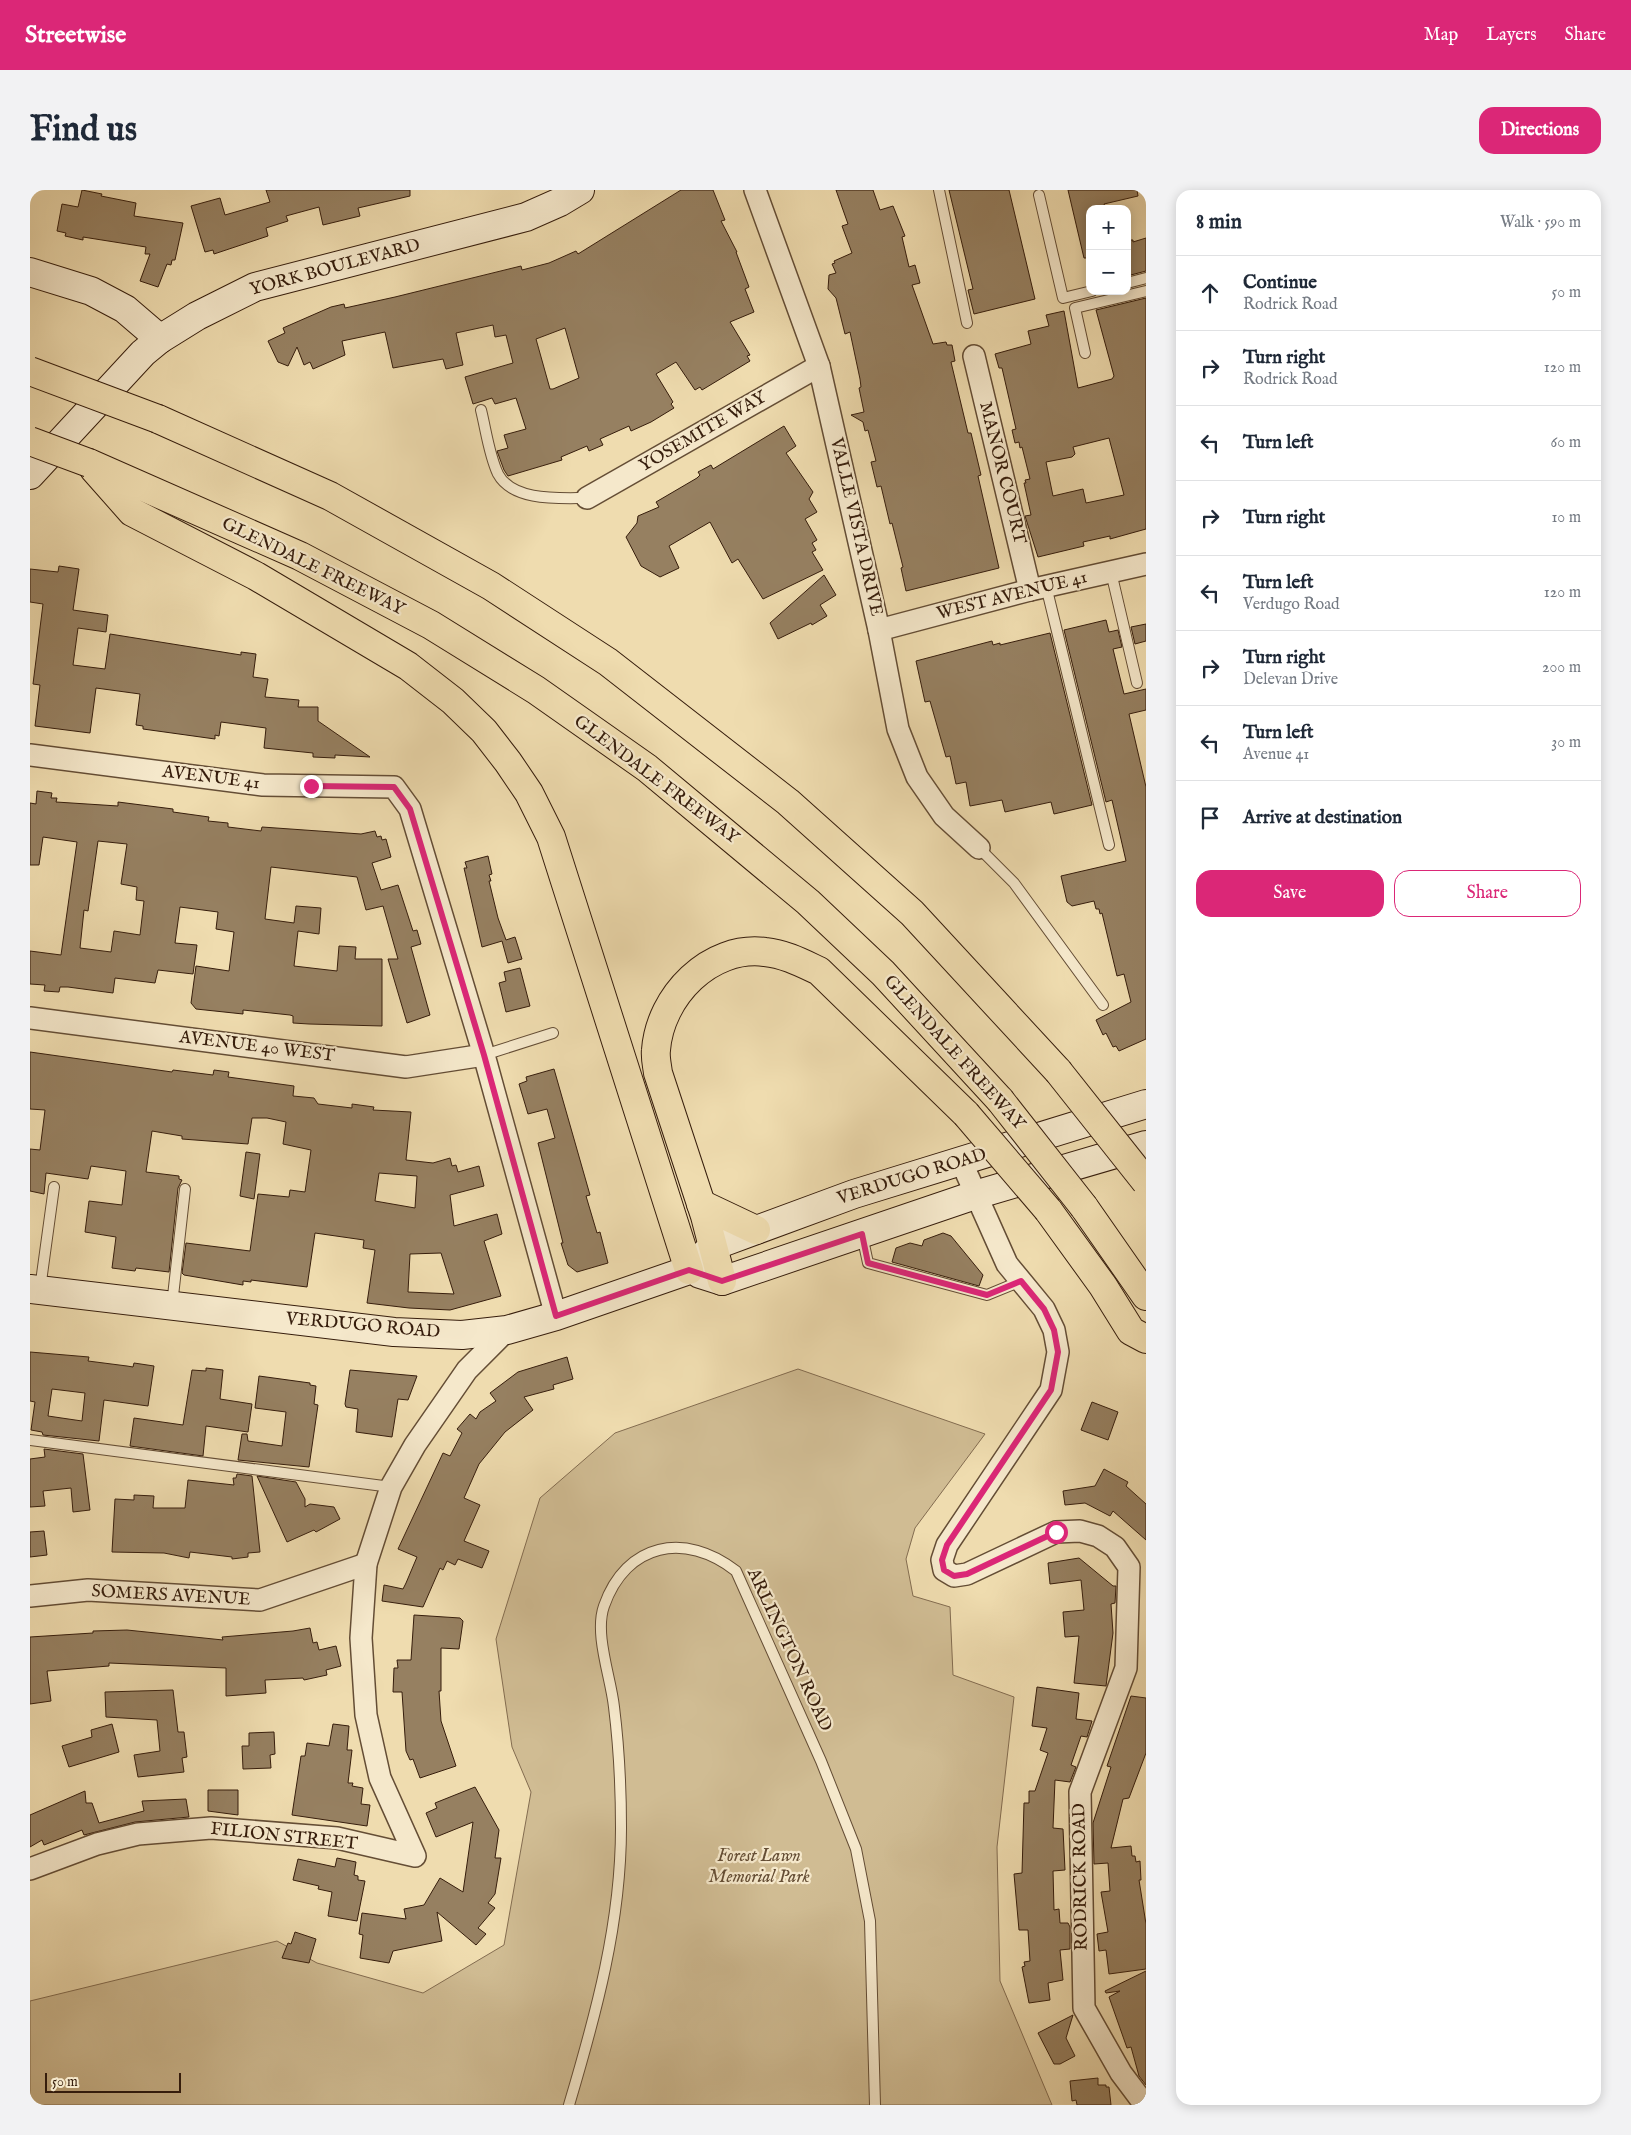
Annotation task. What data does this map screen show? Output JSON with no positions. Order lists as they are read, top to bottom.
{
  "streets": {
    "highway": ["GLENDALE FREEWAY"],
    "main road": ["YORK BOULEVARD", "VERDUGO ROAD"],
    "street": [
      "YOSEMITE WAY",
      "MANOR COURT",
      "VALLE VISTA DRIVE",
      "WEST AVENUE 41",
      "AVENUE 41",
      "AVENUE 40 WEST",
      "SOMERS AVENUE",
      "FILION STREET",
      "RODRICK ROAD"
    ],
    "lane": ["ARLINGTON ROAD"]
  },
  "crossings": [
    ["YOSEMITE WAY", "VALLE VISTA DRIVE"],
    ["MANOR COURT", "WEST AVENUE 41"],
    ["VALLE VISTA DRIVE", "WEST AVENUE 41"],
    ["AVENUE 41", "AVENUE 40 WEST"],
    ["VERDUGO ROAD", "FILION STREET"],
    ["VERDUGO ROAD", "RODRICK ROAD"],
    ["SOMERS AVENUE", "FILION STREET"]
  ],
  "parks": ["Forest Lawn Memorial Park"],
  "scale_bar": "50 m",
  "page": {
    "header": "Streetwise",
    "nav": ["Map", "Layers", "Share"],
    "buttons": [
      "Directions",
      ["Save", "Share"]
    ],
    "title": "Find us",
    "heading": ["8 min", "Walk · 590 m"],
    "map_buttons": ["+", "−"],
    "list": [
      ["Continue", "Rodrick Road", "50 m"],
      ["Turn right", "Rodrick Road", "120 m"],
      ["Turn left", "60 m"],
      ["Turn right", "10 m"],
      ["Turn left", "Verdugo Road", "120 m"],
      ["Turn right", "Delevan Drive", "200 m"],
      ["Turn left", "Avenue 41", "30 m"],
      "Arrive at destination"
    ],
    "scale": "50 m"
  }
}
